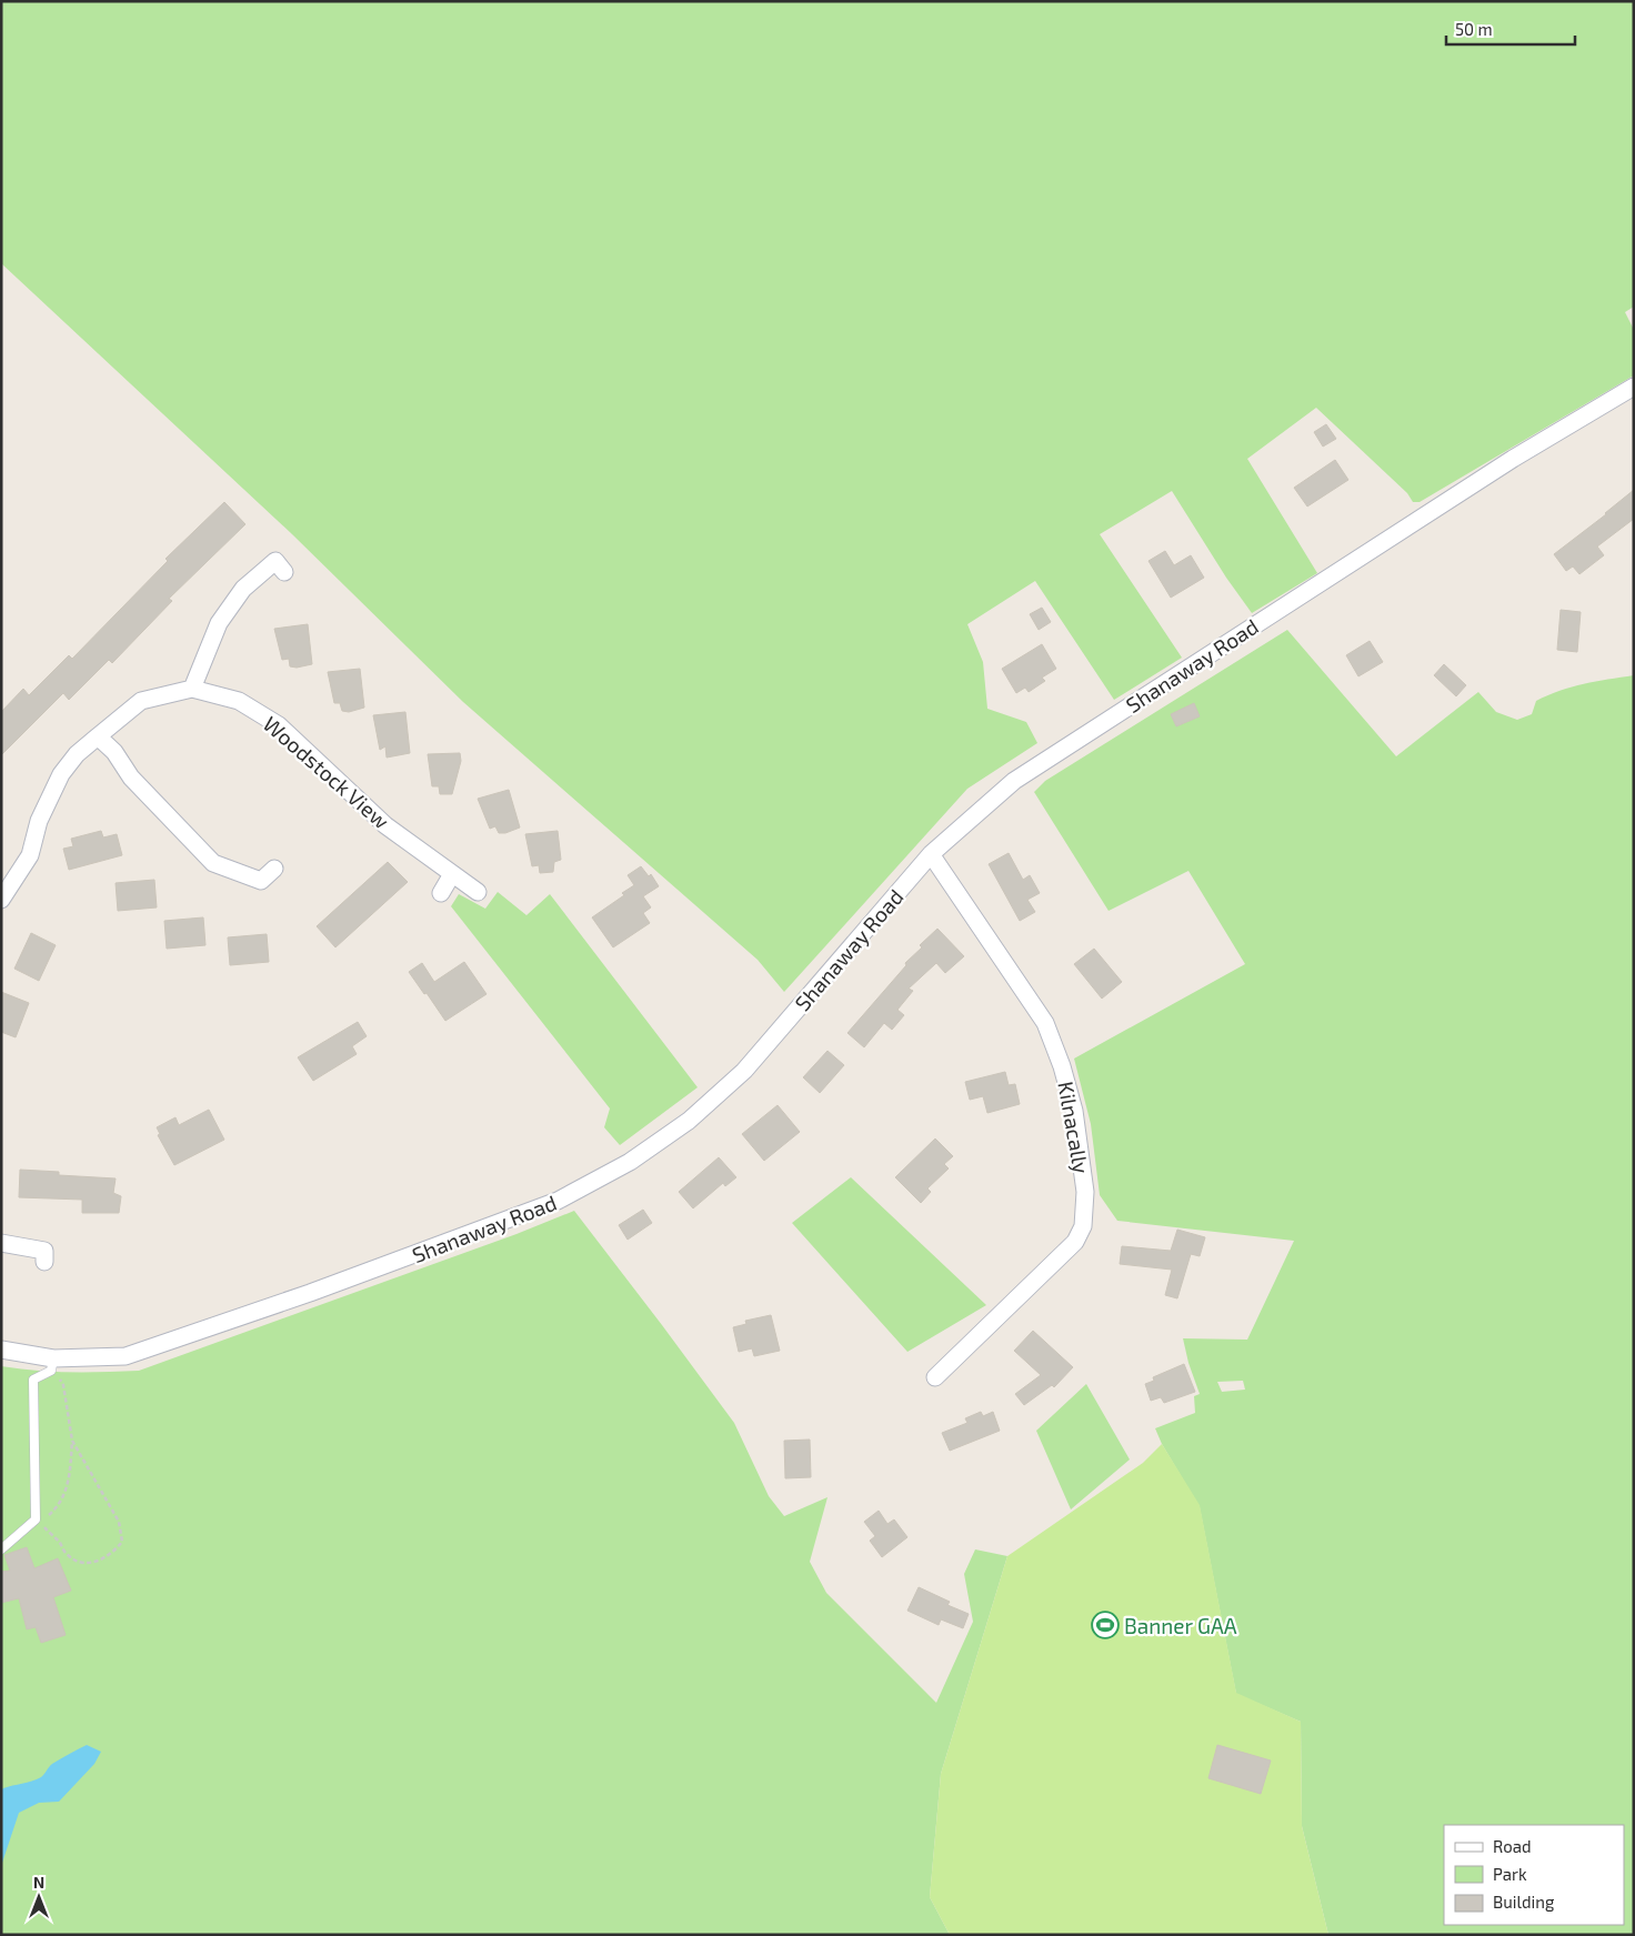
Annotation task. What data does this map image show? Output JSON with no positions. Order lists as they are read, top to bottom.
{
  "streets": {
    "street": ["Shanaway Road", "Woodstock View", "Kilnacally"]
  },
  "crossings": [
    ["Shanaway Road", "Kilnacally"]
  ],
  "places": {
    "sports": ["Banner GAA"]
  },
  "legend": ["Road", "Park", "Building"],
  "scale_bar": "50 m",
  "north": "top"
}
